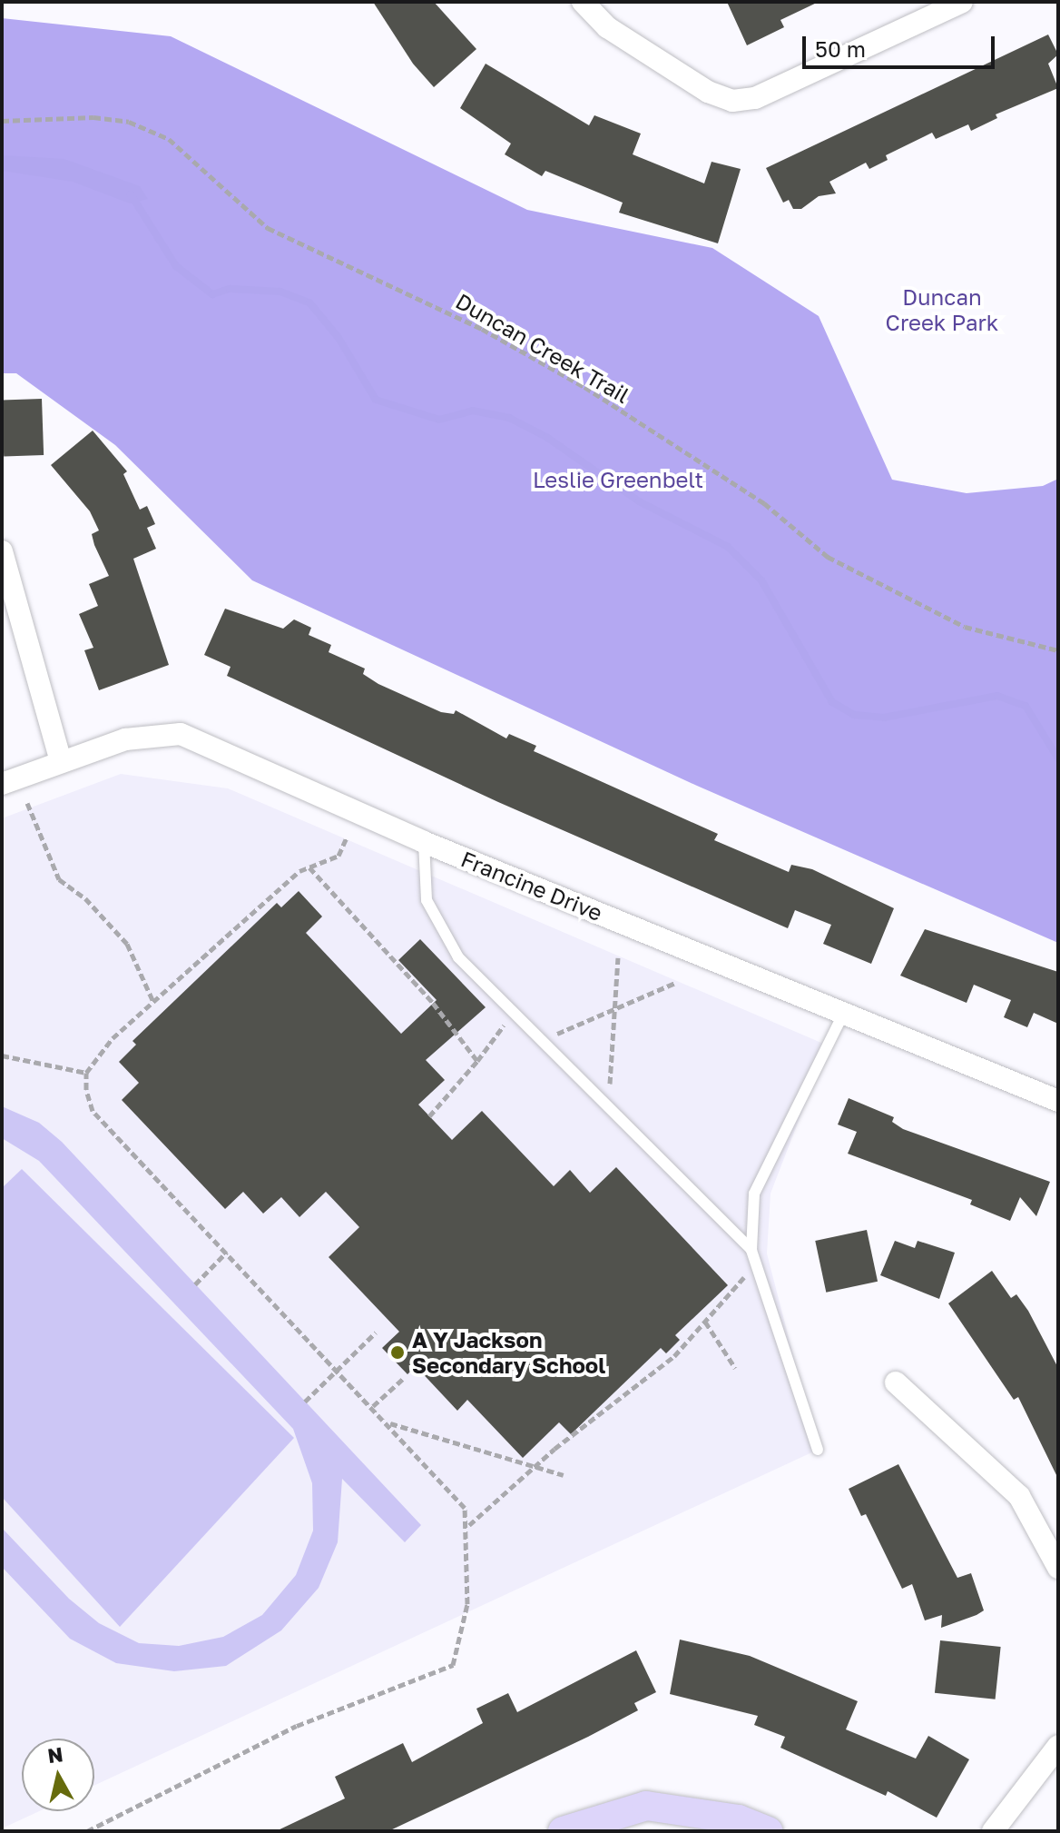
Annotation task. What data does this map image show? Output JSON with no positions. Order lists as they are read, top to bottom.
{
  "streets": {
    "street": ["Francine Drive"],
    "path": ["Duncan Creek Trail"]
  },
  "parks": ["Duncan Creek Park", "Leslie Greenbelt"],
  "places": ["A Y Jackson Secondary School"],
  "scale_bar": "50 m",
  "north": "top"
}
